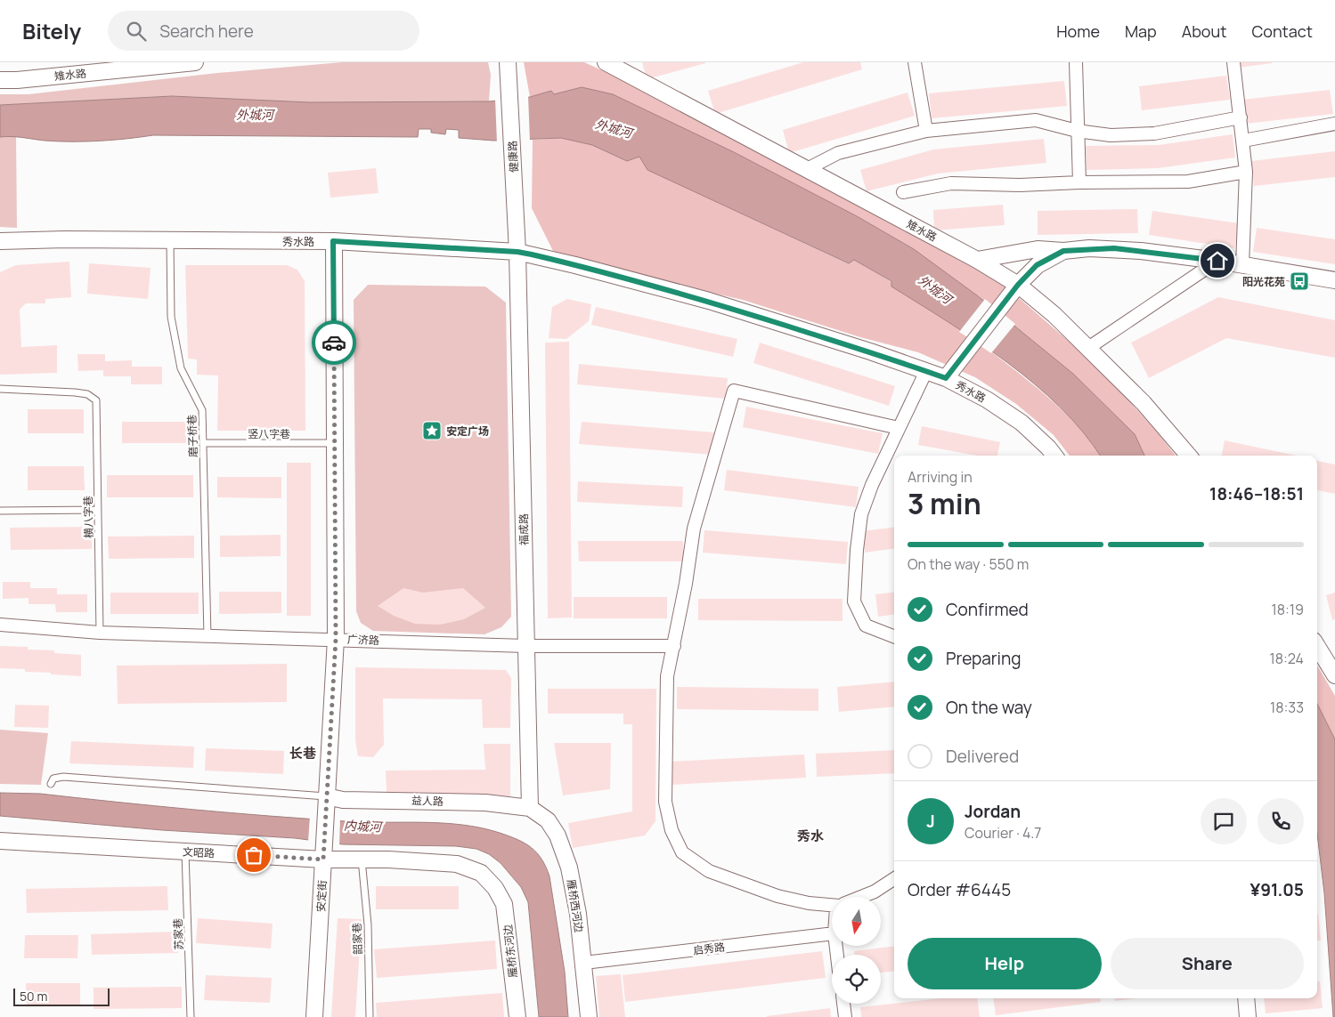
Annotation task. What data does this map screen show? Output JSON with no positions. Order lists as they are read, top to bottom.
{
  "streets": {
    "street": [
      "雉水路",
      "健康路",
      "秀水路",
      "福成路",
      "广济路",
      "益人路",
      "文昭路",
      "安定街",
      "雁桥西河边",
      "启秀路",
      "雁桥东河边"
    ],
    "lane": [
      "竖八字巷",
      "磨子桥巷",
      "横八字巷",
      "苏家巷",
      "韶家巷"
    ]
  },
  "crossings": [
    ["健康路", "秀水路"],
    ["健康路", "福成路"],
    ["秀水路", "磨子桥巷"],
    ["秀水路", "福成路"],
    ["秀水路", "安定街"],
    ["竖八字巷", "磨子桥巷"],
    ["竖八字巷", "安定街"],
    ["磨子桥巷", "广济路"],
    ["横八字巷", "广济路"],
    ["福成路", "广济路"],
    ["福成路", "益人路"],
    ["福成路", "雁桥西河边"],
    ["广济路", "安定街"],
    ["益人路", "安定街"],
    ["益人路", "雁桥西河边"],
    ["文昭路", "安定街"],
    ["文昭路", "苏家巷"],
    ["文昭路", "韶家巷"],
    ["文昭路", "雁桥东河边"],
    ["雁桥西河边", "启秀路"]
  ],
  "districts": ["长巷", "秀水"],
  "water": ["外城河", "内城河"],
  "places": {
    "bus stop": ["阳光花苑"],
    "place": ["安定广场"]
  },
  "scale_bar": "50 m",
  "north": "bottom",
  "page": {
    "header": "Bitely",
    "search": "Search here",
    "nav": [
      "Home",
      "Map",
      "About",
      "Contact"
    ],
    "heading": ["3 min", "Arriving in", "18:46–18:51"],
    "panel": [
      "Jordan",
      "Courier · 4.7",
      "Order #6445",
      "¥91.05"
    ],
    "bar": "On the way · 550 m",
    "list": [
      ["Confirmed", "18:19"],
      ["Preparing", "18:24"],
      ["On the way", "18:33"],
      "Delivered"
    ],
    "round": "J",
    "buttons": ["Help", "Share"],
    "scale": "50 m"
  }
}
